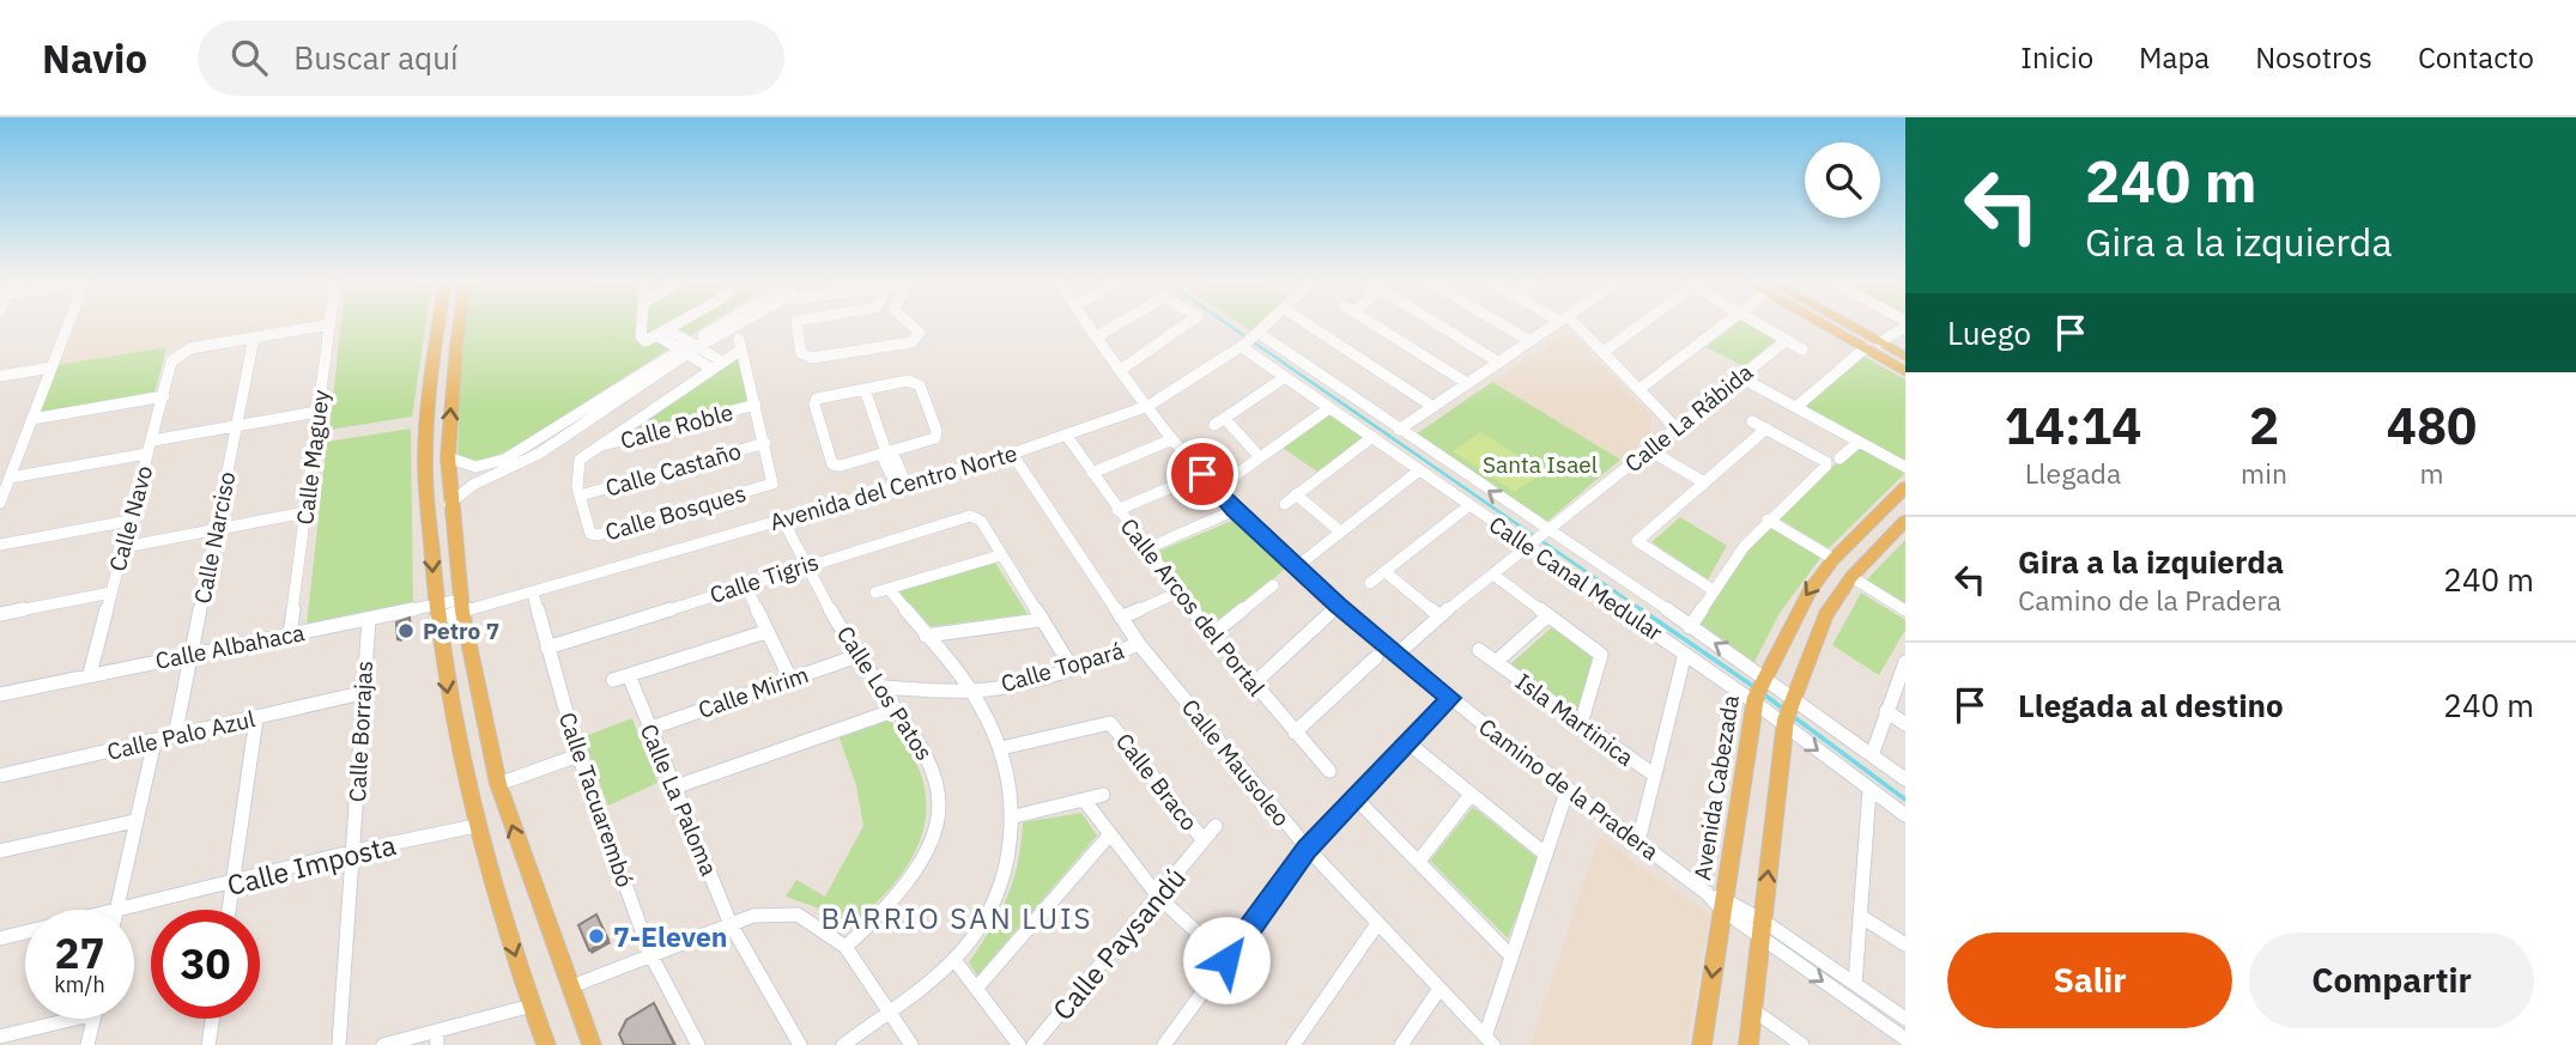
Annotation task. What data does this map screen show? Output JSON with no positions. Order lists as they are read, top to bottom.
{
  "streets": {
    "main road": ["Avenida Cabezada"],
    "street": [
      "Calle La Rábida",
      "Calle Roble",
      "Calle Maguey",
      "Calle Castaño",
      "Avenida del Centro Norte",
      "Calle Bosques",
      "Calle Navo",
      "Calle Narciso",
      "Calle Tigris",
      "Calle Canal Medular",
      "Calle Arcos del Portal",
      "Calle Albahaca",
      "Calle Topará",
      "Calle Mirim",
      "Calle Los Patos",
      "Isla Martinica",
      "Calle Borrajas",
      "Calle Palo Azul",
      "Calle Mausoleo",
      "Calle Braco",
      "Camino de la Pradera",
      "Calle Tacuarembó",
      "Calle La Paloma",
      "Calle Imposta",
      "Calle Paysandú"
    ]
  },
  "crossings": [
    ["Calle La Rábida", "Calle Canal Medular"],
    ["Calle La Rábida", "Camino de la Pradera"],
    ["Calle Roble", "Calle Bosques"],
    ["Calle Maguey", "Calle Albahaca"],
    ["Calle Castaño", "Calle Bosques"],
    ["Avenida del Centro Norte", "Calle Canal Medular"],
    ["Avenida del Centro Norte", "Calle Arcos del Portal"],
    ["Avenida del Centro Norte", "Calle Albahaca"],
    ["Avenida del Centro Norte", "Calle Los Patos"],
    ["Avenida del Centro Norte", "Calle Mausoleo"],
    ["Avenida del Centro Norte", "Camino de la Pradera"],
    ["Avenida del Centro Norte", "Calle Tacuarembó"],
    ["Calle Navo", "Calle Narciso"],
    ["Calle Navo", "Calle Albahaca"],
    ["Calle Narciso", "Calle Albahaca"],
    ["Calle Narciso", "Calle Palo Azul"],
    ["Calle Tigris", "Calle Los Patos"],
    ["Calle Tigris", "Calle Tacuarembó"],
    ["Calle Canal Medular", "Avenida Cabezada"],
    ["Calle Albahaca", "Calle Borrajas"],
    ["Calle Topará", "Calle Los Patos"],
    ["Calle Topará", "Calle Mausoleo"],
    ["Calle Mirim", "Calle Los Patos"],
    ["Calle Mirim", "Calle La Paloma"],
    ["Calle Borrajas", "Calle Palo Azul"],
    ["Calle Borrajas", "Calle Imposta"],
    ["Calle Braco", "Calle Paysandú"],
    ["Avenida Cabezada", "Camino de la Pradera"]
  ],
  "districts": ["BARRIO SAN LUIS"],
  "parks": ["Santa Isael"],
  "places": ["Petro 7", "7-Eleven"],
  "page": {
    "header": "Navio",
    "search": "Buscar aquí",
    "nav": [
      "Inicio",
      "Mapa",
      "Nosotros",
      "Contacto"
    ],
    "turn": ["240 m", "Gira a la izquierda"],
    "then": "Luego",
    "eta": [
      "14:14",
      "Llegada",
      "2",
      "min",
      "480",
      "m"
    ],
    "list": [
      {
        "name": "Gira a la izquierda",
        "note": "Camino de la Pradera",
        "value": "240 m"
      },
      {
        "name": "Llegada al destino",
        "value": "240 m"
      }
    ],
    "speed": "27 km/h",
    "limit": "30",
    "buttons": ["Salir", "Compartir"]
  }
}
